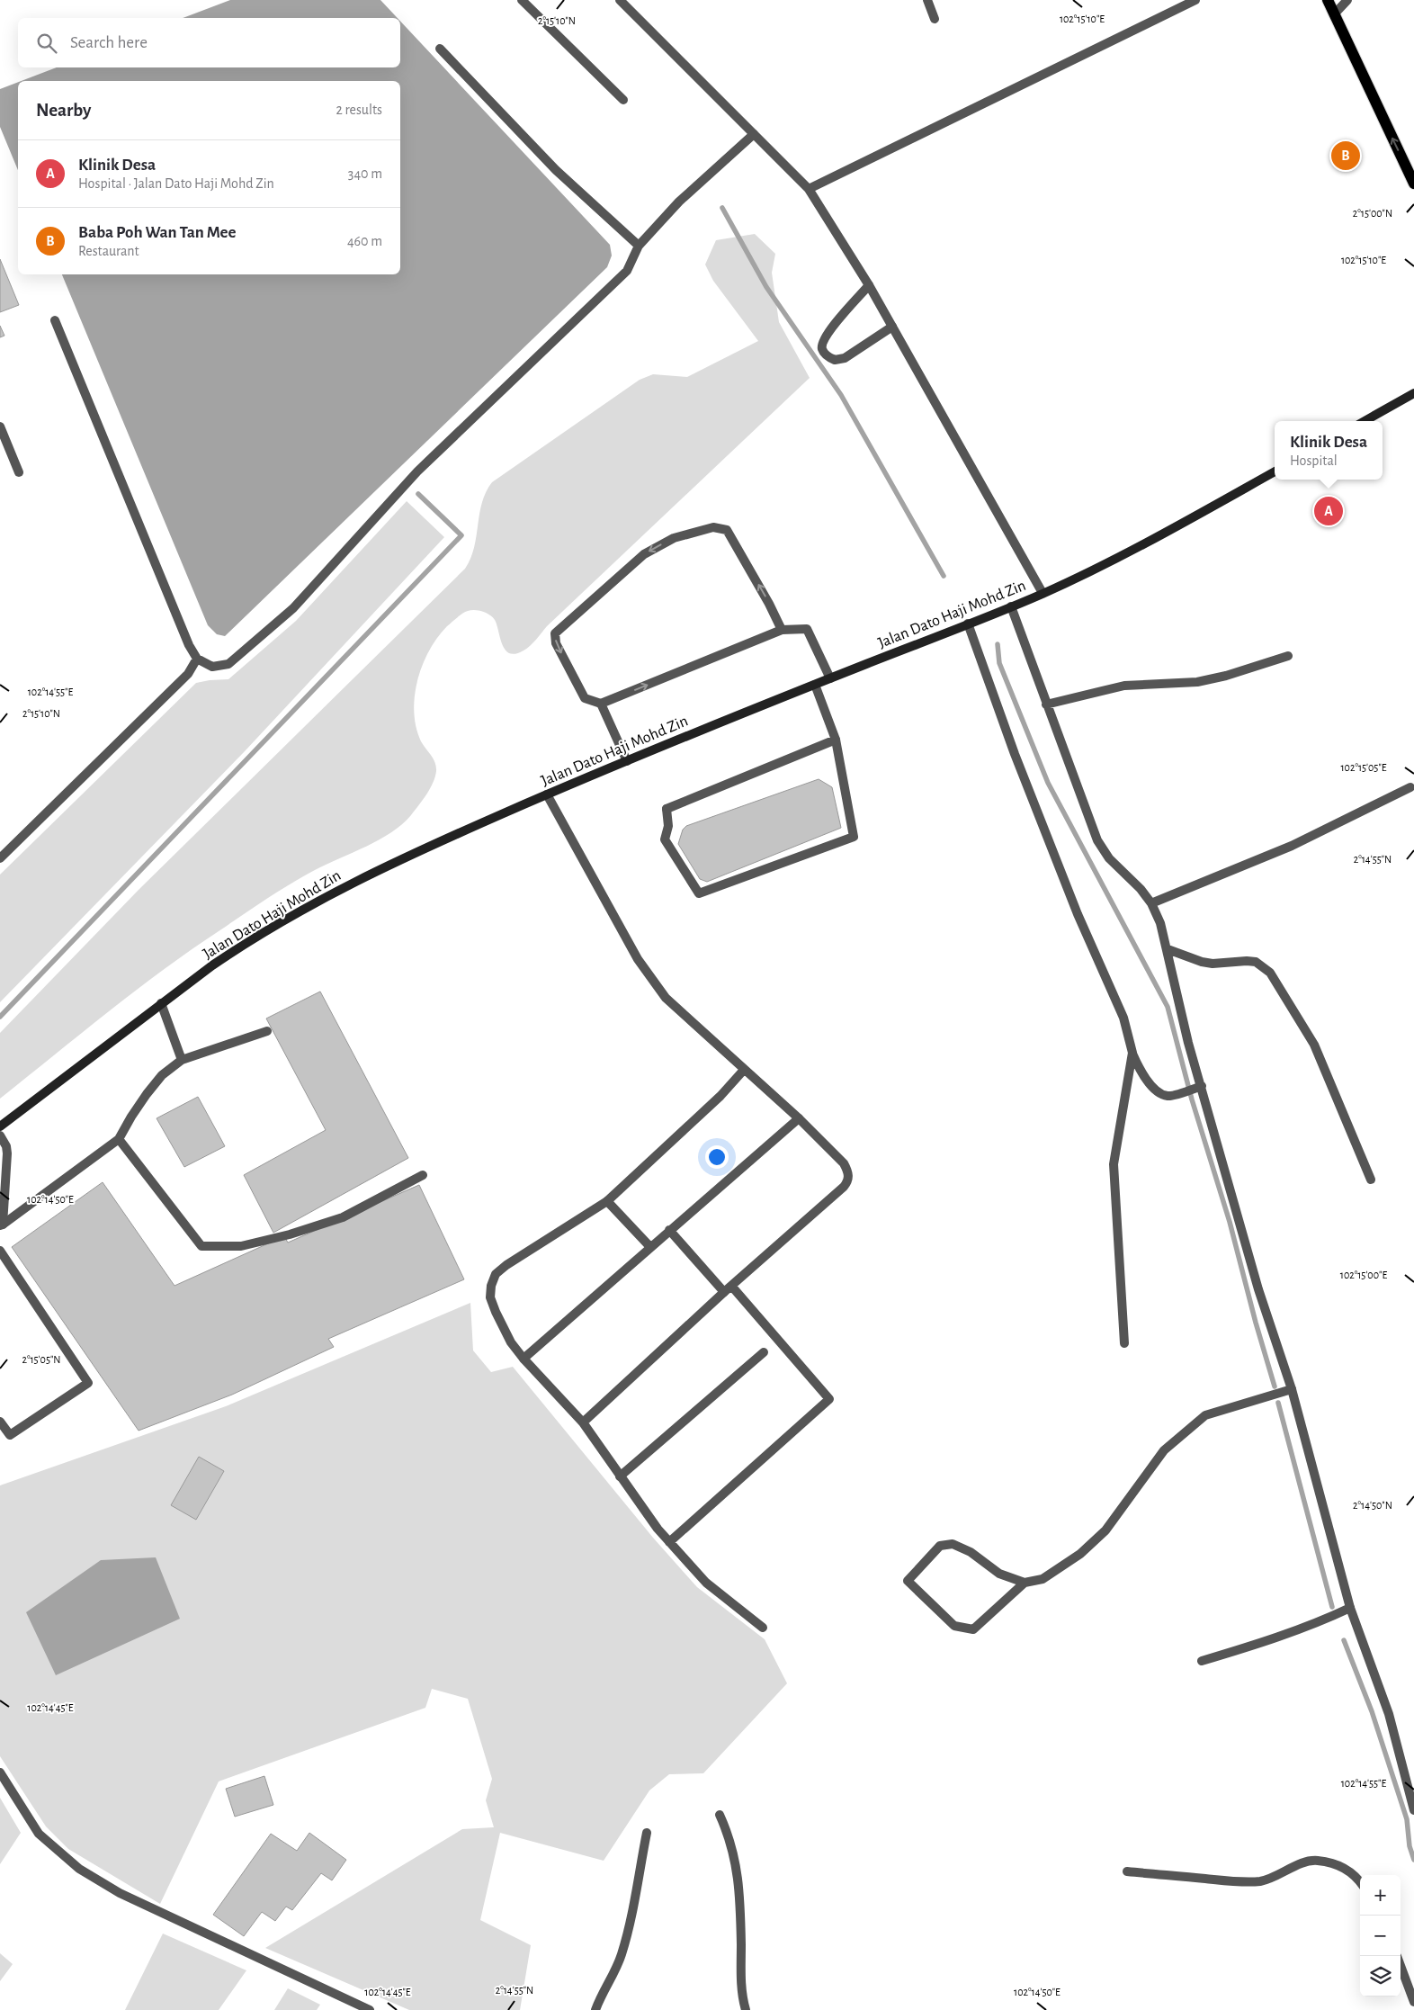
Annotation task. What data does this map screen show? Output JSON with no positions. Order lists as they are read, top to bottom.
{
  "streets": {
    "main road": ["Jalan Dato Haji Mohd Zin"]
  },
  "page": {
    "search": "Search here",
    "heading": ["Nearby", "2 results"],
    "pins": ["B", "A"],
    "list": [
      {
        "mark": "A",
        "name": "Klinik Desa",
        "note": "Hospital · Jalan Dato Haji Mohd Zin",
        "value": "340 m"
      },
      {
        "mark": "B",
        "name": "Baba Poh Wan Tan Mee",
        "note": "Restaurant",
        "value": "460 m"
      }
    ],
    "popup": ["Klinik Desa", "Hospital"],
    "map_buttons": ["+", "−"]
  },
  "coordinates": [
    "102°15'10\"E",
    "2°15'10\"N",
    "2°15'00\"N",
    "102°14'55\"E",
    "102°15'05\"E",
    "2°14'55\"N",
    "102°14'50\"E",
    "102°15'00\"E",
    "2°15'05\"N",
    "2°14'50\"N",
    "102°14'45\"E"
  ]
}
